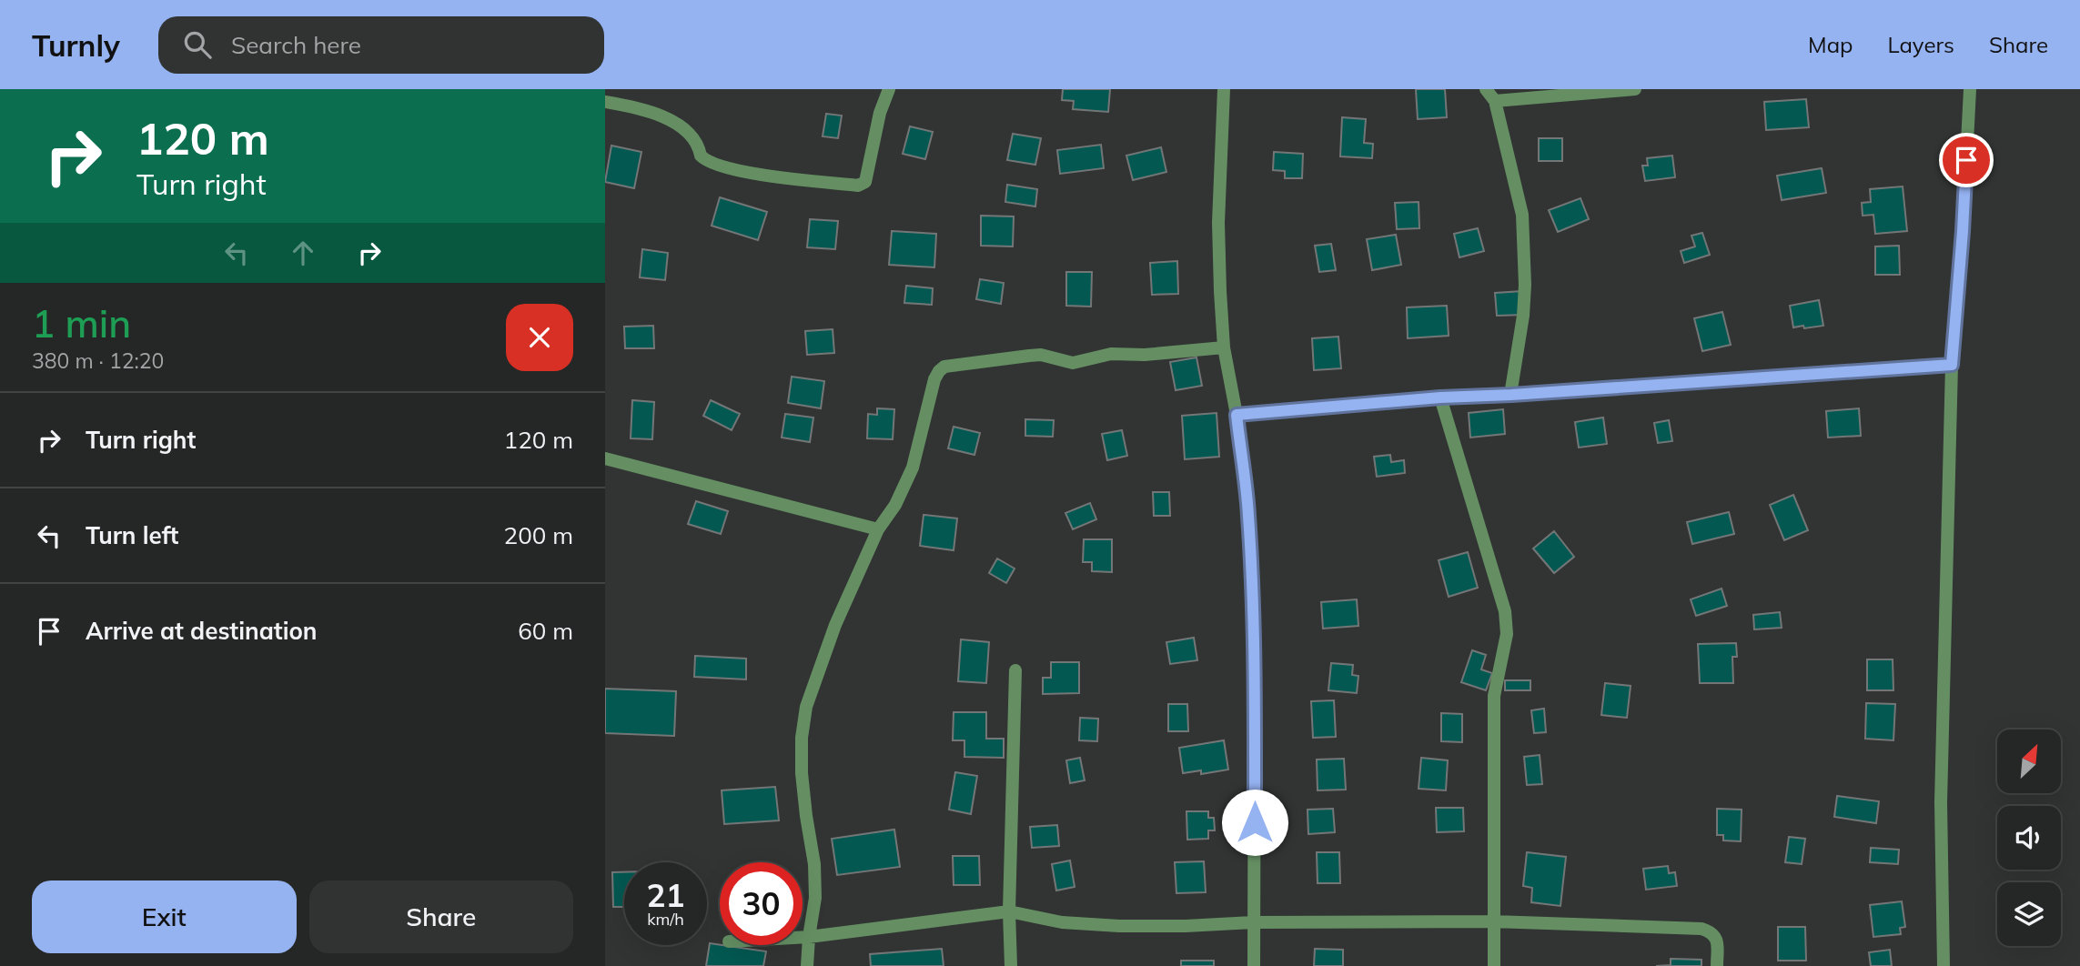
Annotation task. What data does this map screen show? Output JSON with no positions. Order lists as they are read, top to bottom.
{
  "north": "top right",
  "page": {
    "header": "Turnly",
    "search": "Search here",
    "nav": ["Map", "Layers", "Share"],
    "turn": ["120 m", "Turn right"],
    "heading": ["1 min", "380 m · 12:20"],
    "list": [
      {
        "name": "Turn right",
        "value": "120 m"
      },
      {
        "name": "Turn left",
        "value": "200 m"
      },
      {
        "name": "Arrive at destination",
        "value": "60 m"
      }
    ],
    "speed": "21 km/h",
    "limit": "30",
    "buttons": ["Exit", "Share"]
  }
}
